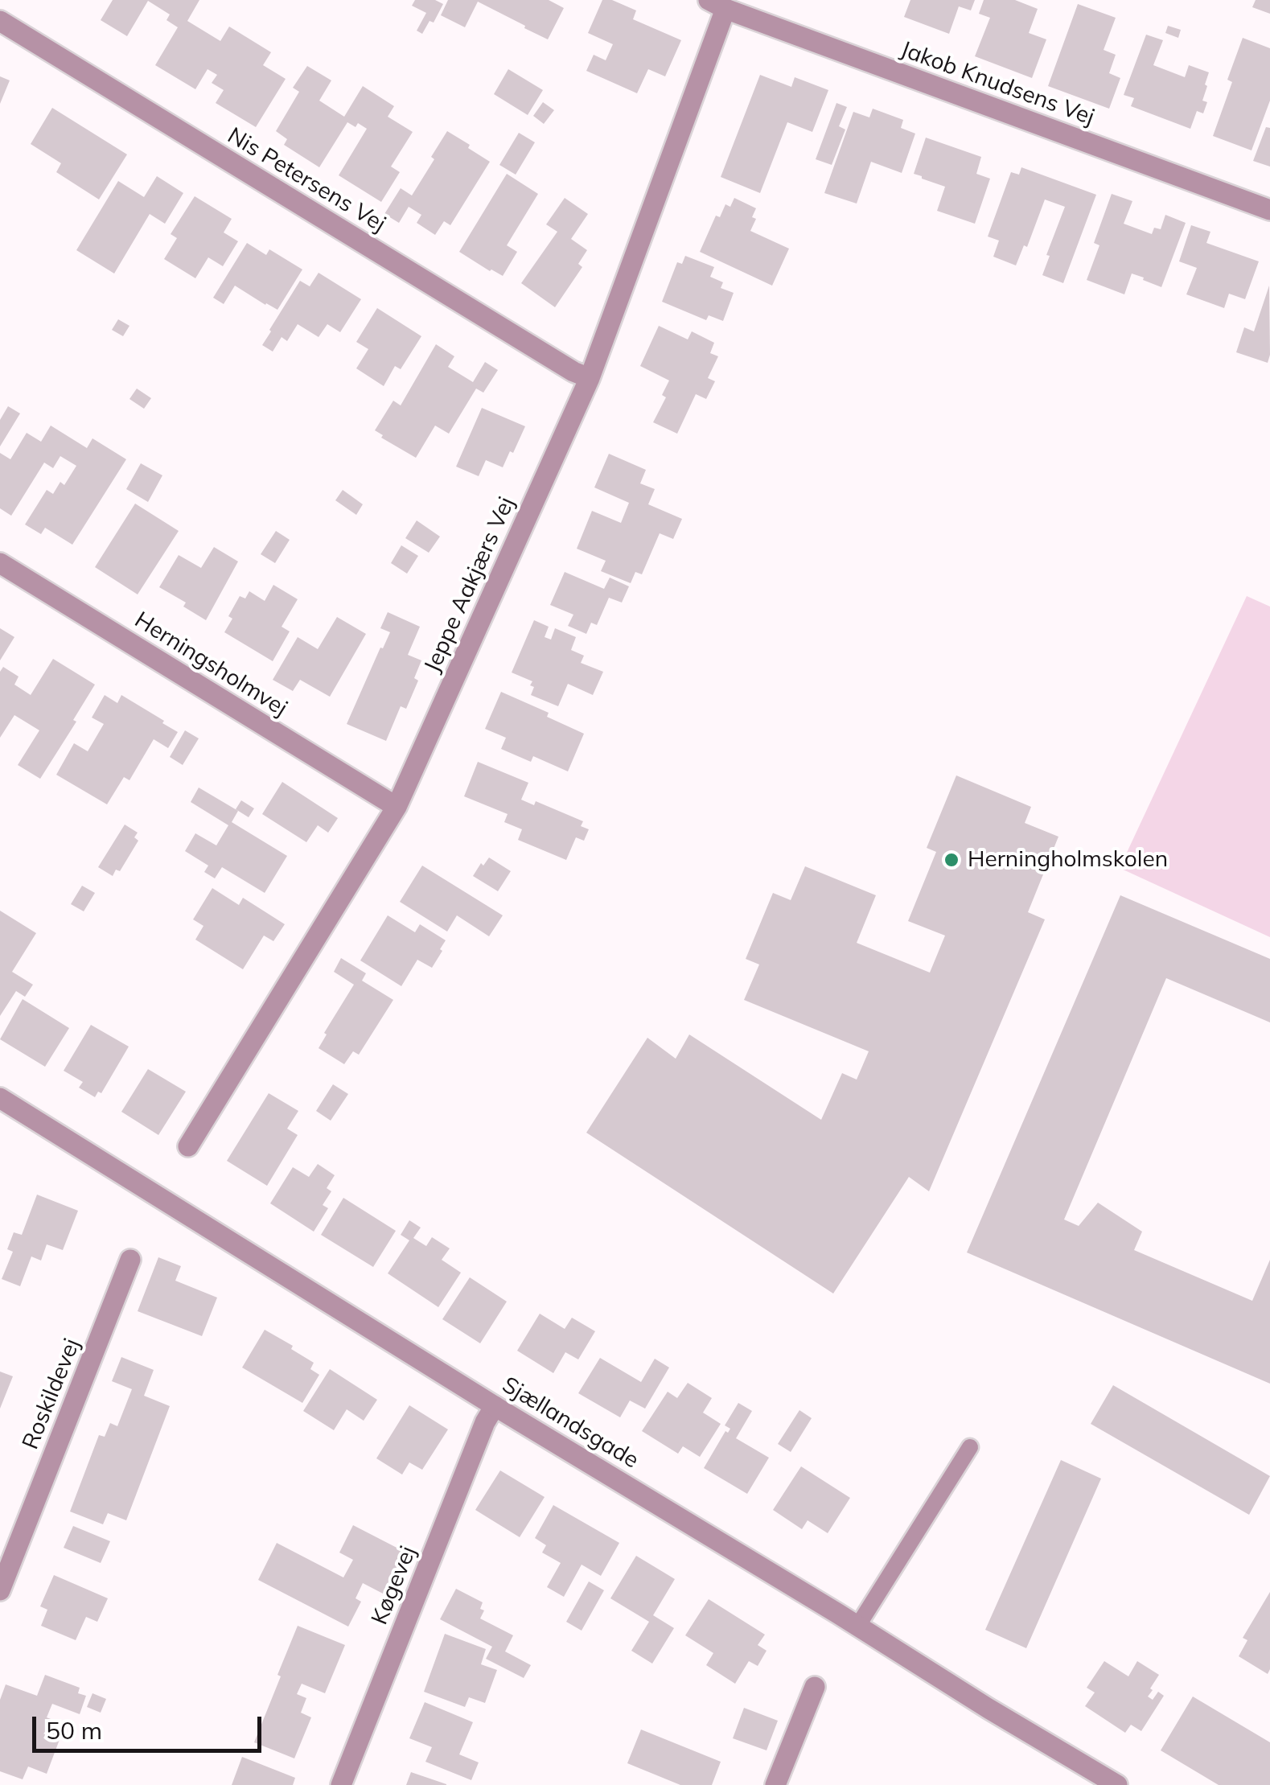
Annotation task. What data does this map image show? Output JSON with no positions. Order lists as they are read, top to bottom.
{
  "streets": {
    "street": [
      "Jakob Knudsens Vej",
      "Nis Petersens Vej",
      "Jeppe Aakjærs Vej",
      "Herningsholmvej",
      "Roskildevej",
      "Sjællandsgade",
      "Køgevej"
    ]
  },
  "crossings": [
    ["Jakob Knudsens Vej", "Jeppe Aakjærs Vej"],
    ["Nis Petersens Vej", "Jeppe Aakjærs Vej"],
    ["Jeppe Aakjærs Vej", "Herningsholmvej"],
    ["Sjællandsgade", "Køgevej"]
  ],
  "places": ["Herningholmskolen"],
  "scale_bar": "50 m"
}
